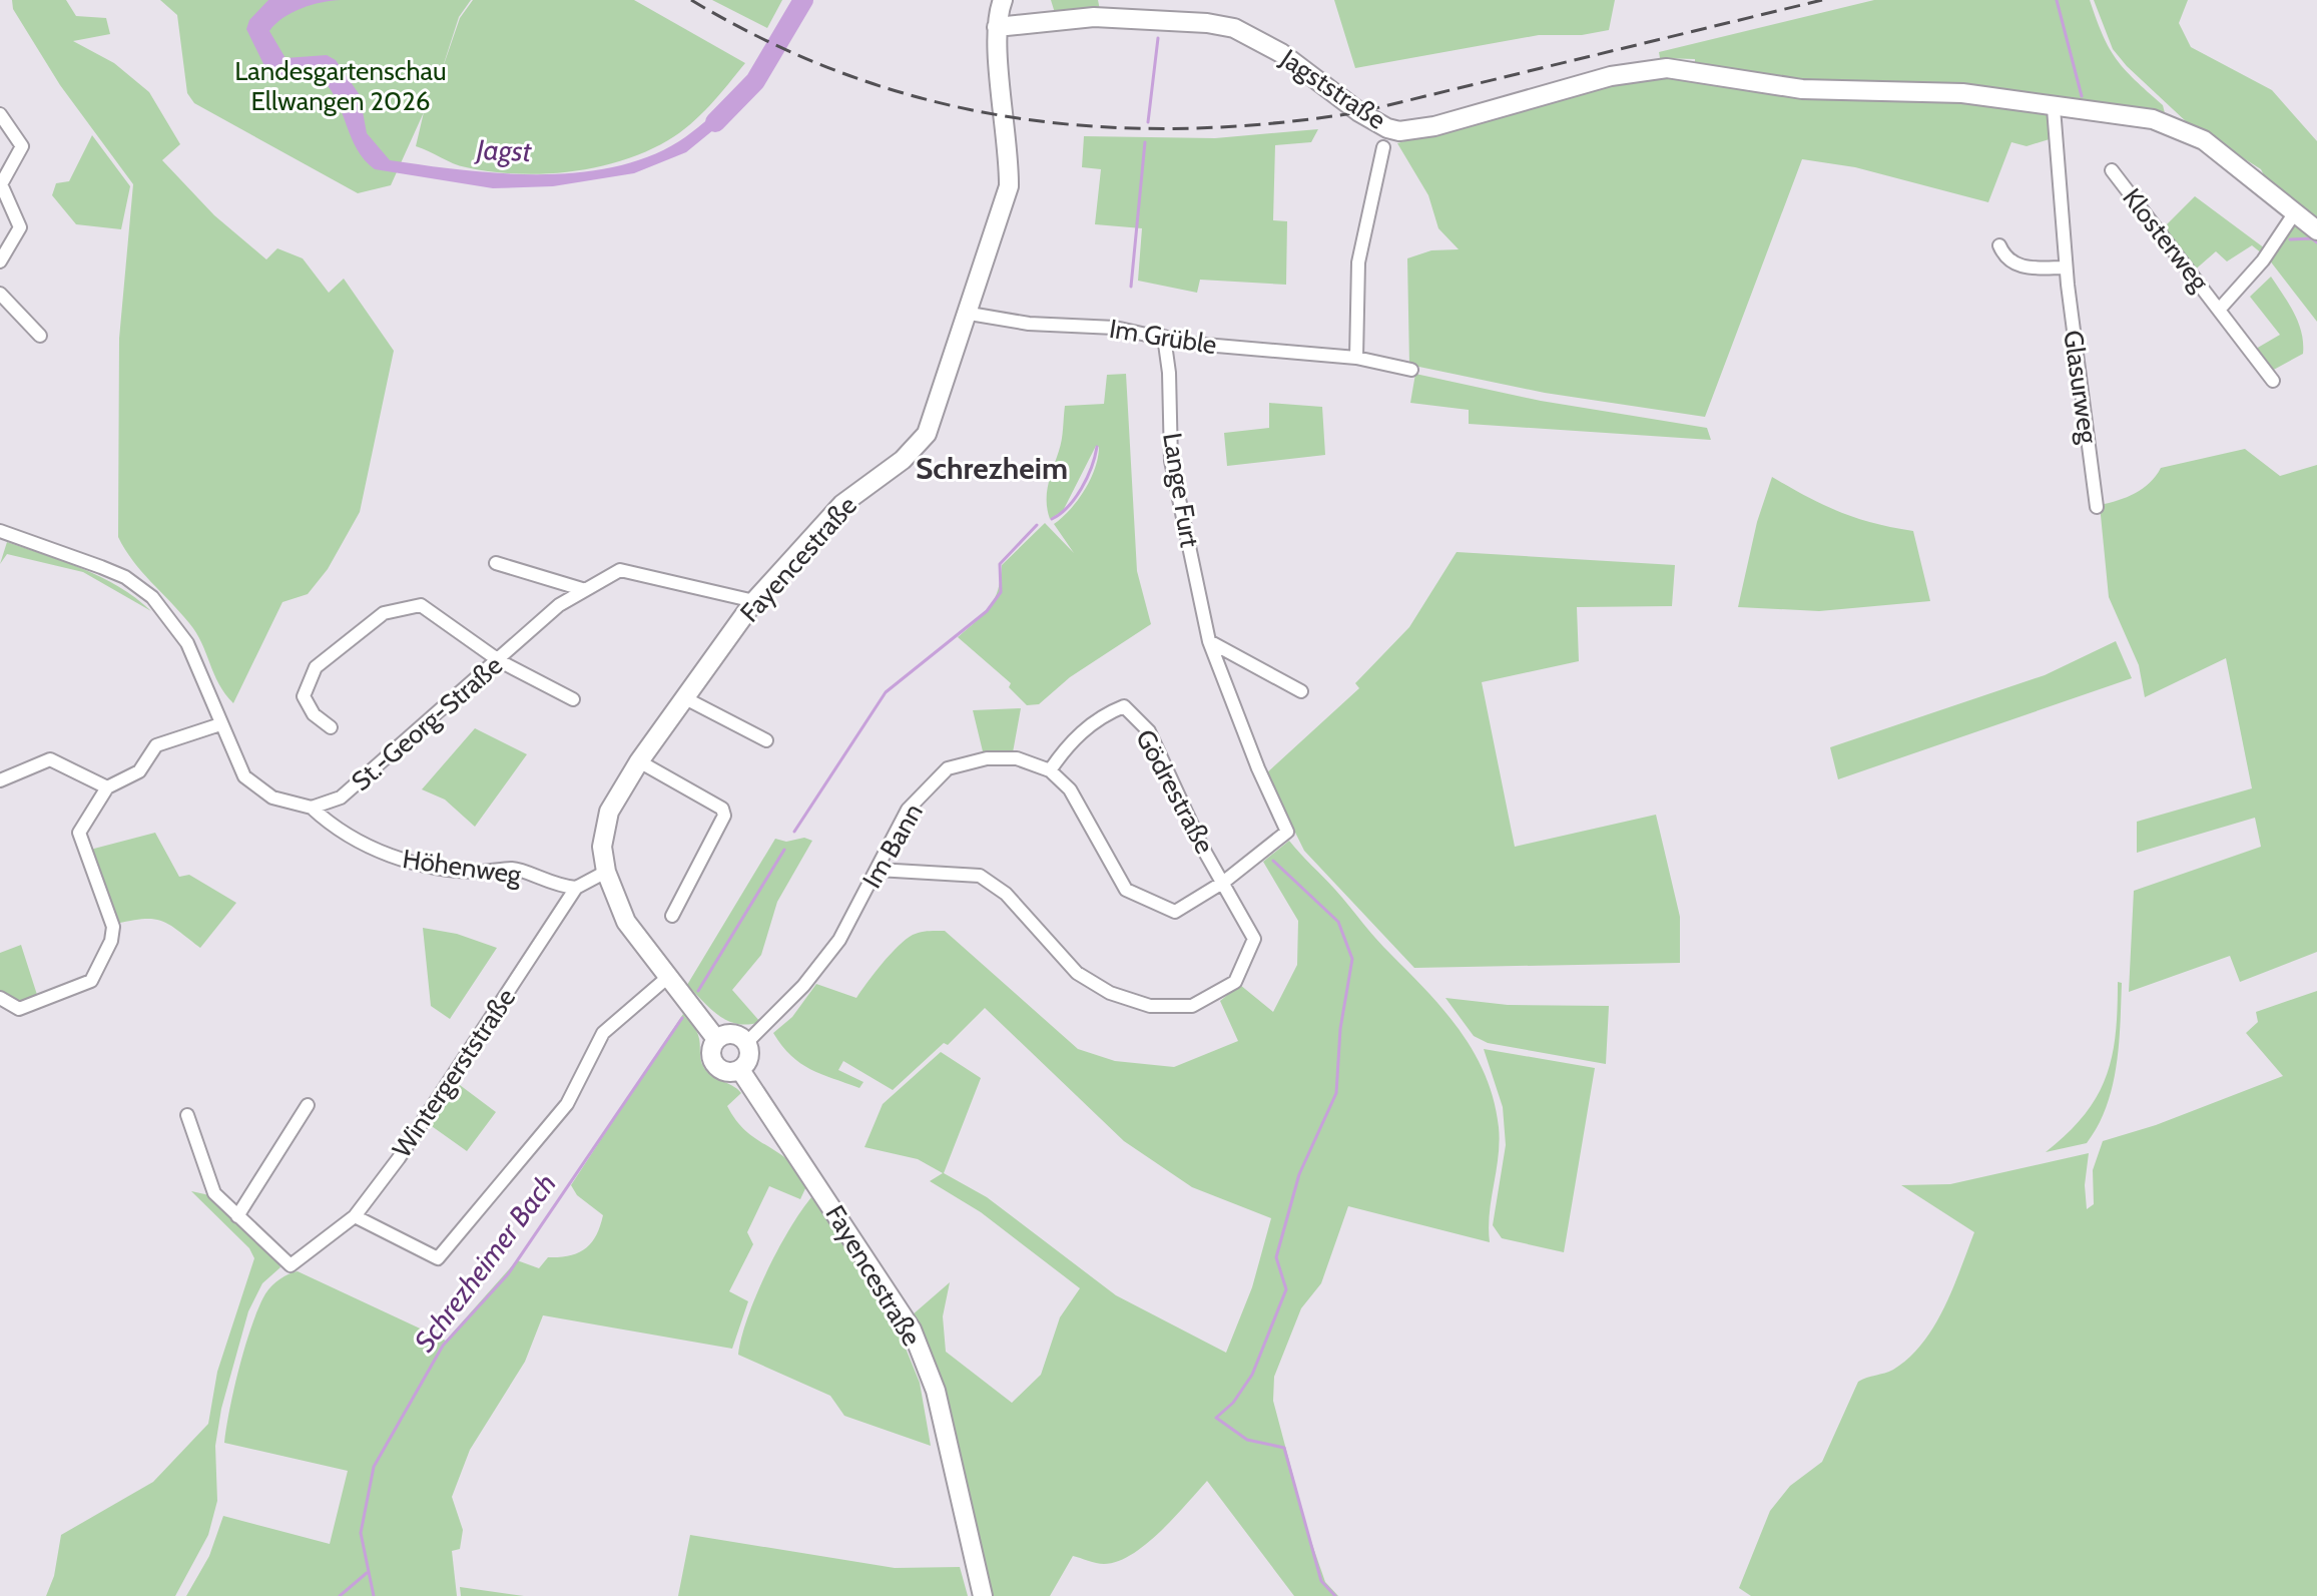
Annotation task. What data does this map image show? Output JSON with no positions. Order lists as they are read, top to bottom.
{
  "streets": {
    "street": [
      "Jagststraße",
      "Klosterweg",
      "Im Grüble",
      "Glasurweg",
      "Lange Furt",
      "Fayencestraße",
      "St.-Georg-Straße",
      "Gödrestraße",
      "Im Bann",
      "Höhenweg",
      "Wintergerststraße"
    ]
  },
  "crossings": [
    ["Jagststraße", "Klosterweg"],
    ["Jagststraße", "Glasurweg"],
    ["Jagststraße", "Fayencestraße"],
    ["Im Grüble", "Lange Furt"],
    ["Im Grüble", "Fayencestraße"],
    ["Lange Furt", "Gödrestraße"],
    ["Fayencestraße", "St.-Georg-Straße"],
    ["Fayencestraße", "Im Bann"],
    ["Fayencestraße", "Wintergerststraße"],
    ["St.-Georg-Straße", "Höhenweg"],
    ["Gödrestraße", "Im Bann"],
    ["Höhenweg", "Wintergerststraße"]
  ],
  "districts": ["Schrezheim"],
  "water": ["Jagst", "Schrezheimer Bach"],
  "parks": ["Landesgartenschau Ellwangen 2026"]
}
